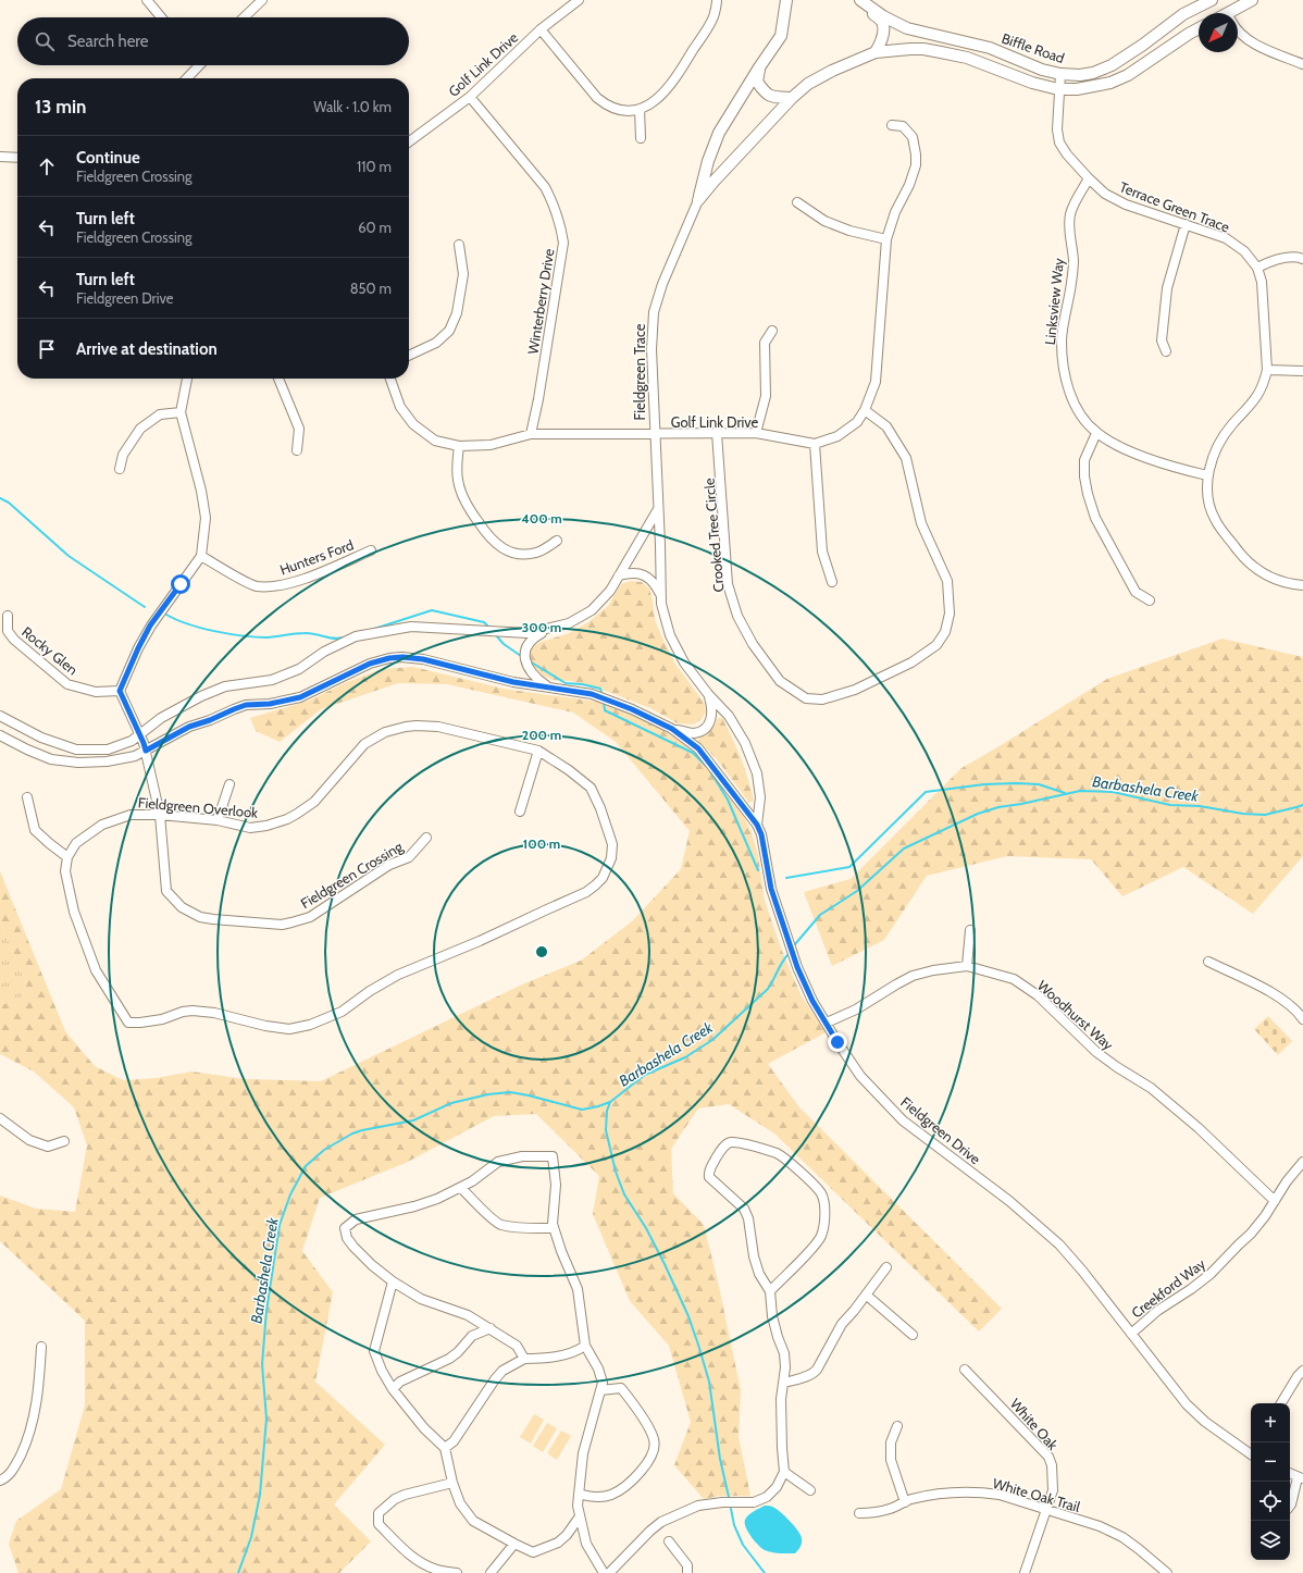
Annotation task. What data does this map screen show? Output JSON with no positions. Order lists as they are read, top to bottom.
{
  "streets": {
    "street": [
      "Biffle Road",
      "Golf Link Drive",
      "Terrace Green Trace",
      "Winterberry Drive",
      "Linksview Way",
      "Fieldgreen Trace",
      "Crooked Tree Circle",
      "Hunters Ford",
      "Rocky Glen",
      "Fieldgreen Overlook",
      "Fieldgreen Crossing",
      "Woodhurst Way",
      "Fieldgreen Drive",
      "Creekford Way",
      "White Oak",
      "White Oak Trail"
    ]
  },
  "crossings": [
    ["Biffle Road", "Terrace Green Trace"],
    ["Golf Link Drive", "Winterberry Drive"],
    ["Golf Link Drive", "Fieldgreen Trace"],
    ["Golf Link Drive", "Crooked Tree Circle"],
    ["Terrace Green Trace", "Linksview Way"],
    ["Terrace Green Trace", "Fieldgreen Trace"],
    ["Fieldgreen Trace", "Fieldgreen Drive"],
    ["Rocky Glen", "Fieldgreen Crossing"],
    ["Fieldgreen Overlook", "Fieldgreen Crossing"],
    ["Fieldgreen Crossing", "Fieldgreen Drive"],
    ["Woodhurst Way", "Fieldgreen Drive"],
    ["Woodhurst Way", "Creekford Way"],
    ["Fieldgreen Drive", "Creekford Way"],
    ["White Oak", "White Oak Trail"]
  ],
  "water": ["Barbashela Creek"],
  "north": "bottom left",
  "page": {
    "search": "Search here",
    "heading": ["13 min", "Walk · 1.0 km"],
    "list": [
      ["Continue", "Fieldgreen Crossing", "110 m"],
      ["Turn left", "Fieldgreen Crossing", "60 m"],
      ["Turn left", "Fieldgreen Drive", "850 m"],
      "Arrive at destination"
    ],
    "map_buttons": ["+", "−"]
  },
  "rings": [
    "400 m",
    "300 m",
    "200 m",
    "100 m"
  ]
}
